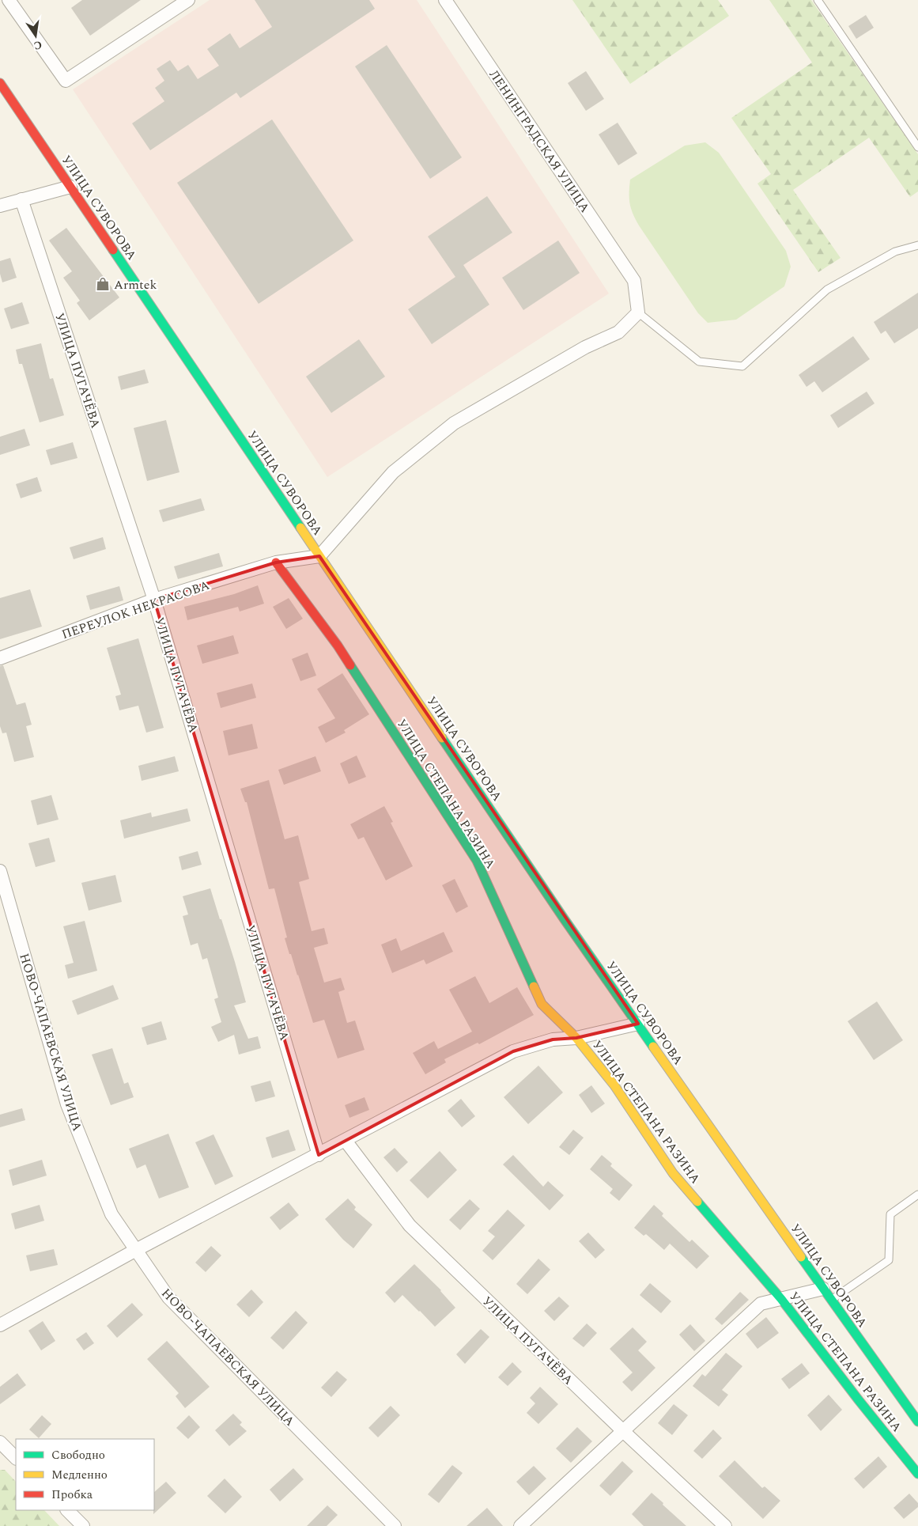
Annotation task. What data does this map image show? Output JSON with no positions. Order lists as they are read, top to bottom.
{
  "streets": {
    "main road": ["УЛИЦА СУВОРОВА", "УЛИЦА СТЕПАНА РАЗИНА"],
    "street": [
      "ЛЕНИНГРАДСКАЯ УЛИЦА",
      "УЛИЦА ПУГАЧЁВА",
      "ПЕРЕУЛОК НЕКРАСОВА",
      "НОВО-ЧАПАЕВСКАЯ УЛИЦА"
    ]
  },
  "crossings": [
    ["УЛИЦА СУВОРОВА", "ПЕРЕУЛОК НЕКРАСОВА"],
    ["УЛИЦА ПУГАЧЁВА", "ПЕРЕУЛОК НЕКРАСОВА"],
    ["ПЕРЕУЛОК НЕКРАСОВА", "УЛИЦА СТЕПАНА РАЗИНА"]
  ],
  "places": {
    "shop": ["Armtek"]
  },
  "legend": ["Свободно", "Медленно", "Пробка"],
  "north": "bottom"
}
